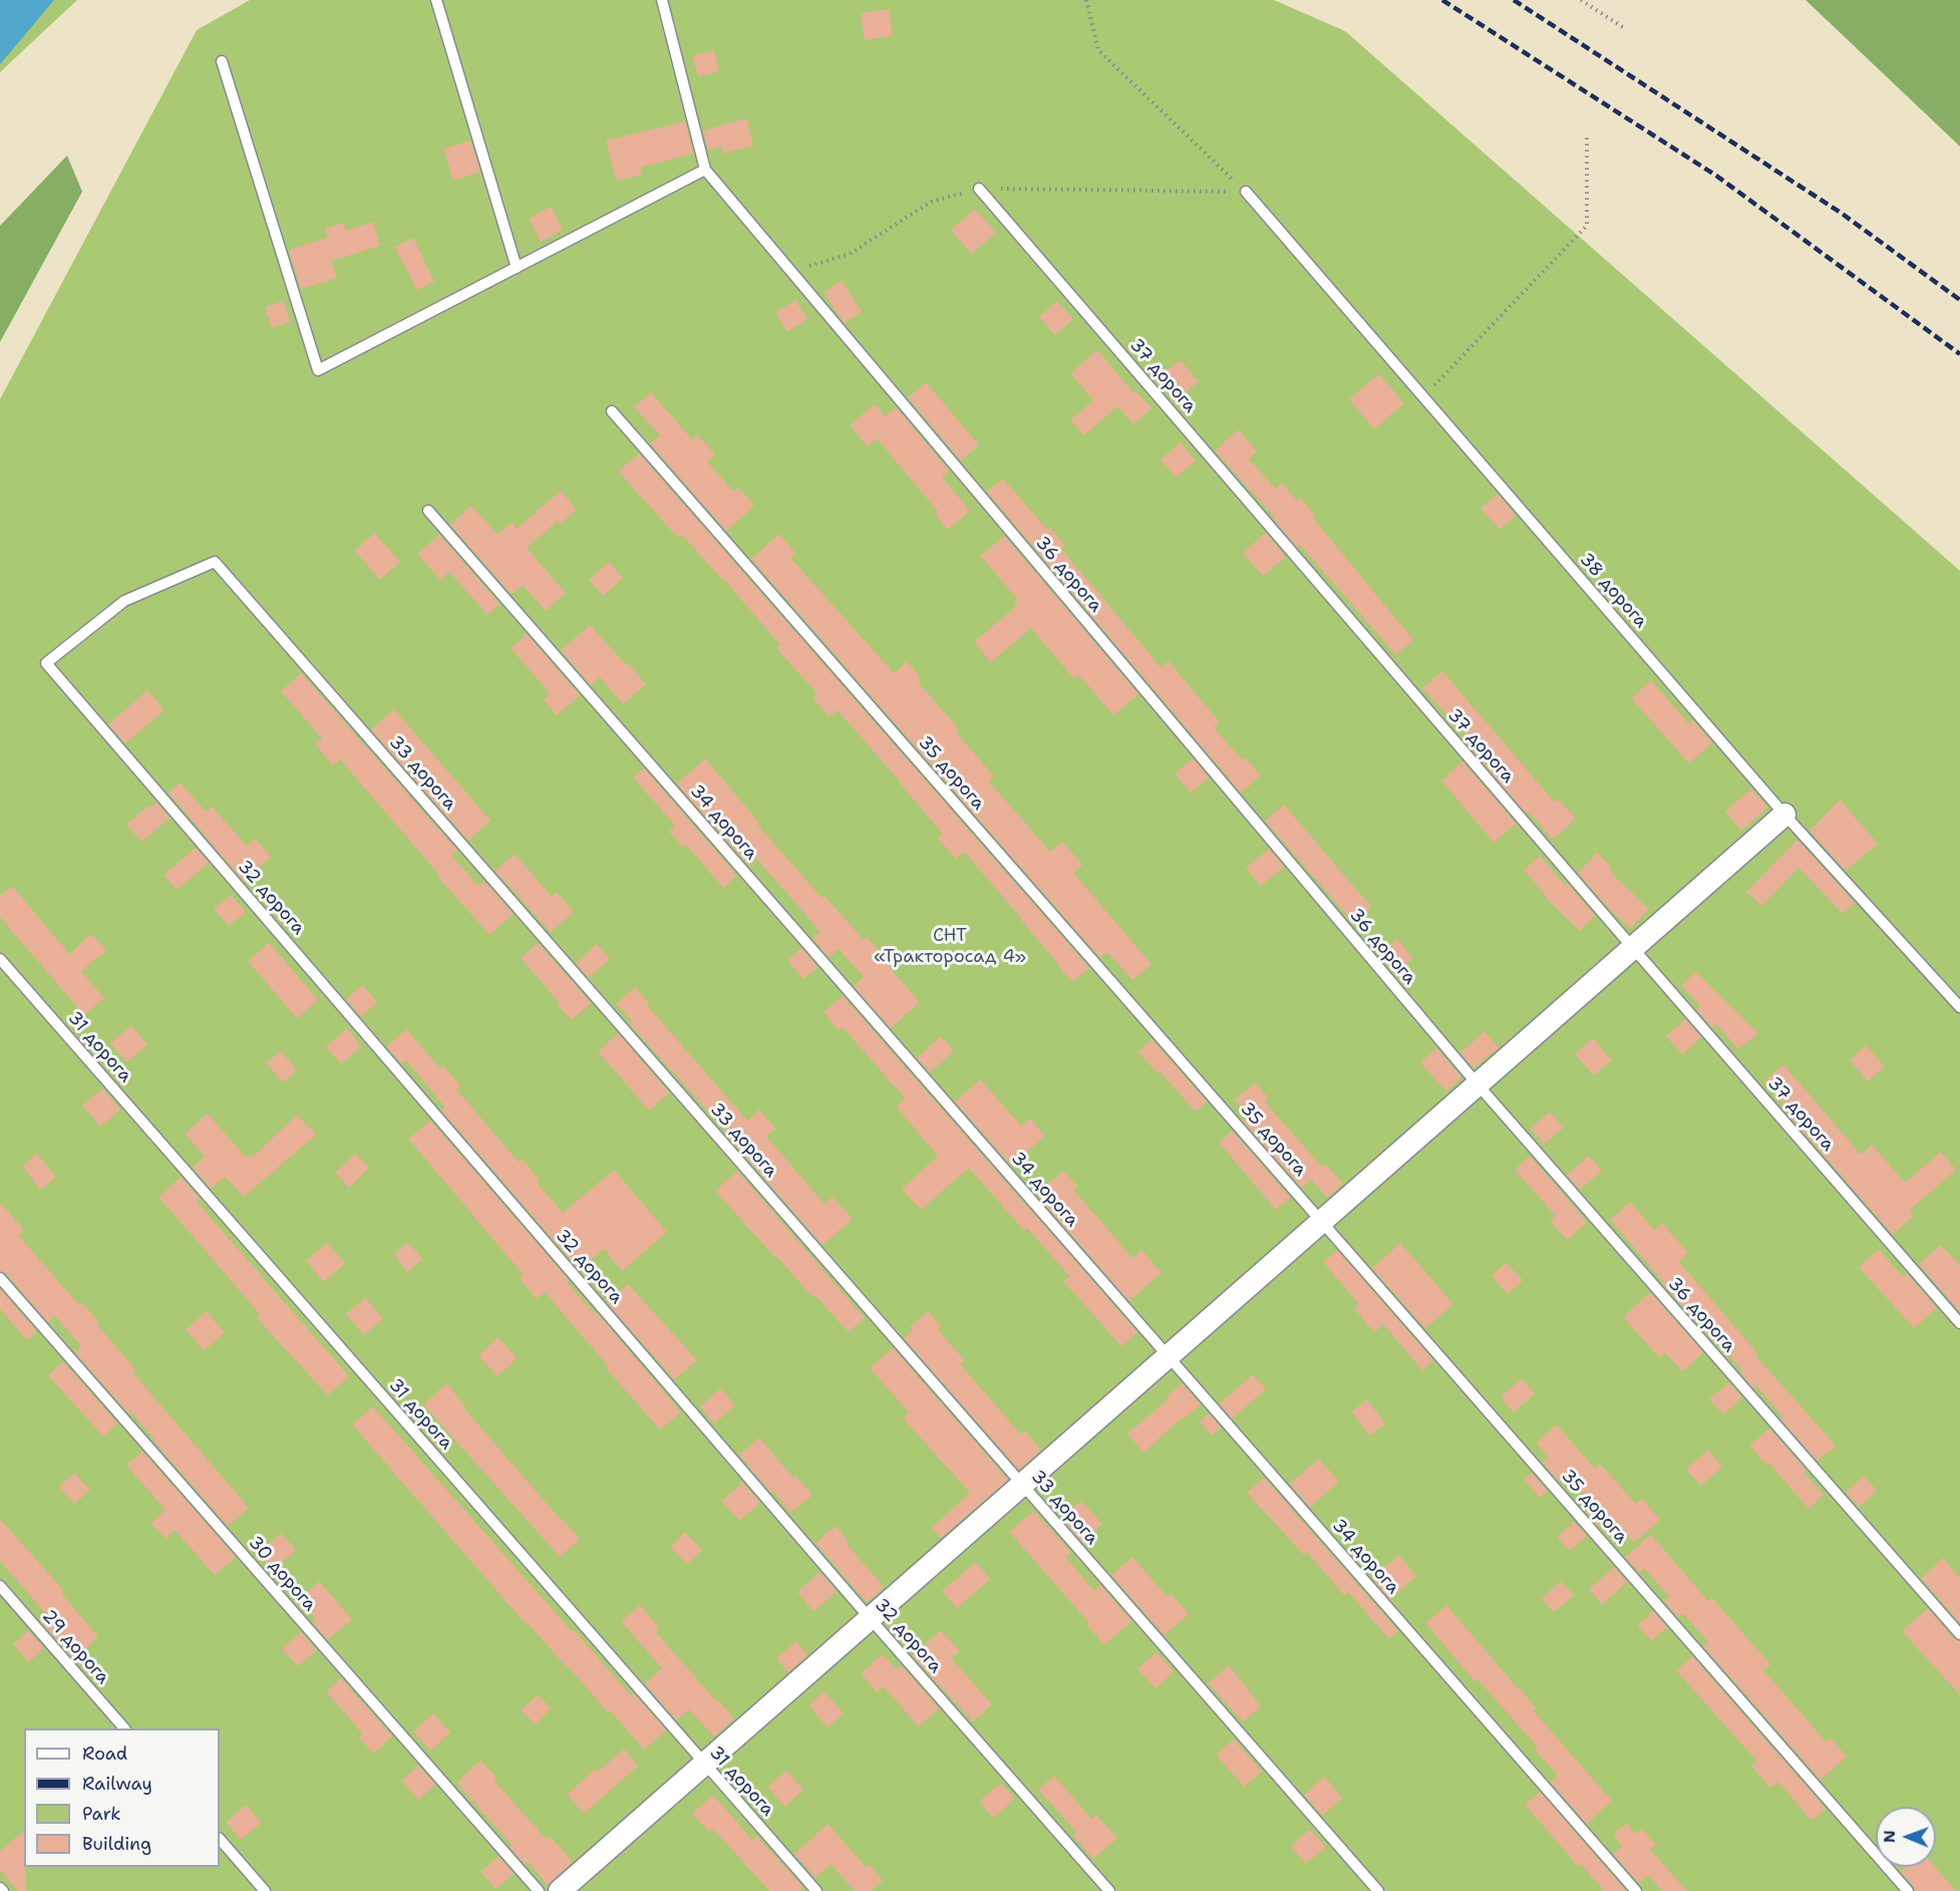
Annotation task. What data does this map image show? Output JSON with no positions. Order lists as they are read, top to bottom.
{
  "streets": {
    "lane": [
      "37 дорога",
      "36 дорога",
      "38 дорога",
      "33 дорога",
      "35 дорога",
      "34 дорога",
      "32 дорога",
      "31 дорога",
      "30 дорога",
      "29 дорога"
    ]
  },
  "crossings": [
    ["33 дорога", "32 дорога"]
  ],
  "parks": ["СНТ «Тракторосад 4»"],
  "legend": [
    "Road",
    "Railway",
    "Park",
    "Building"
  ],
  "north": "left"
}
